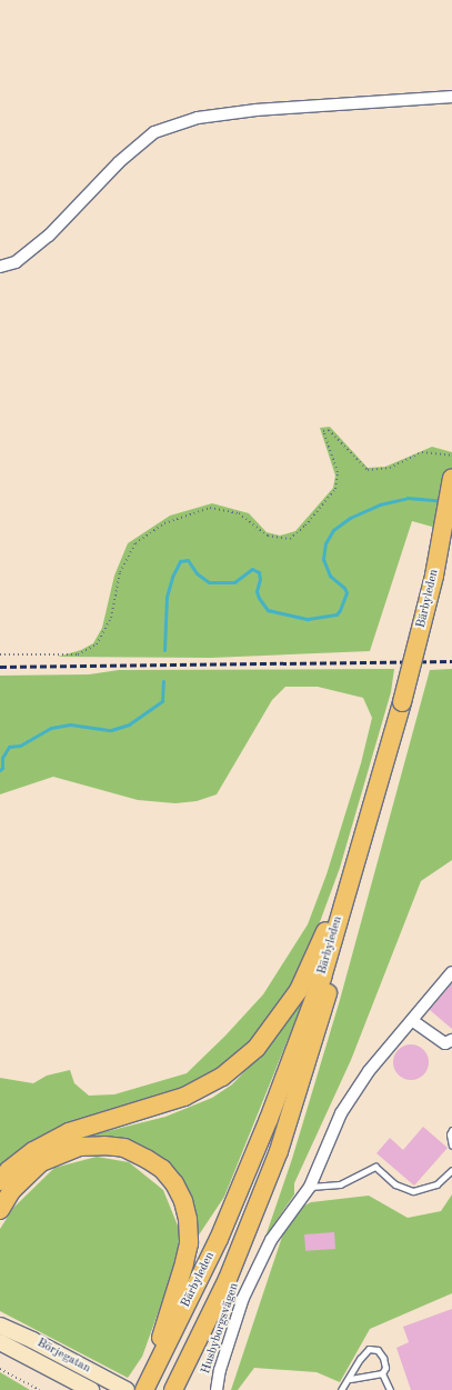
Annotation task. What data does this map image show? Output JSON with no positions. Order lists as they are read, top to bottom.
{
  "streets": {
    "main road": ["Bärbyleden", "Börjegatan"],
    "street": ["Husbyborgsvägen"]
  }
}
